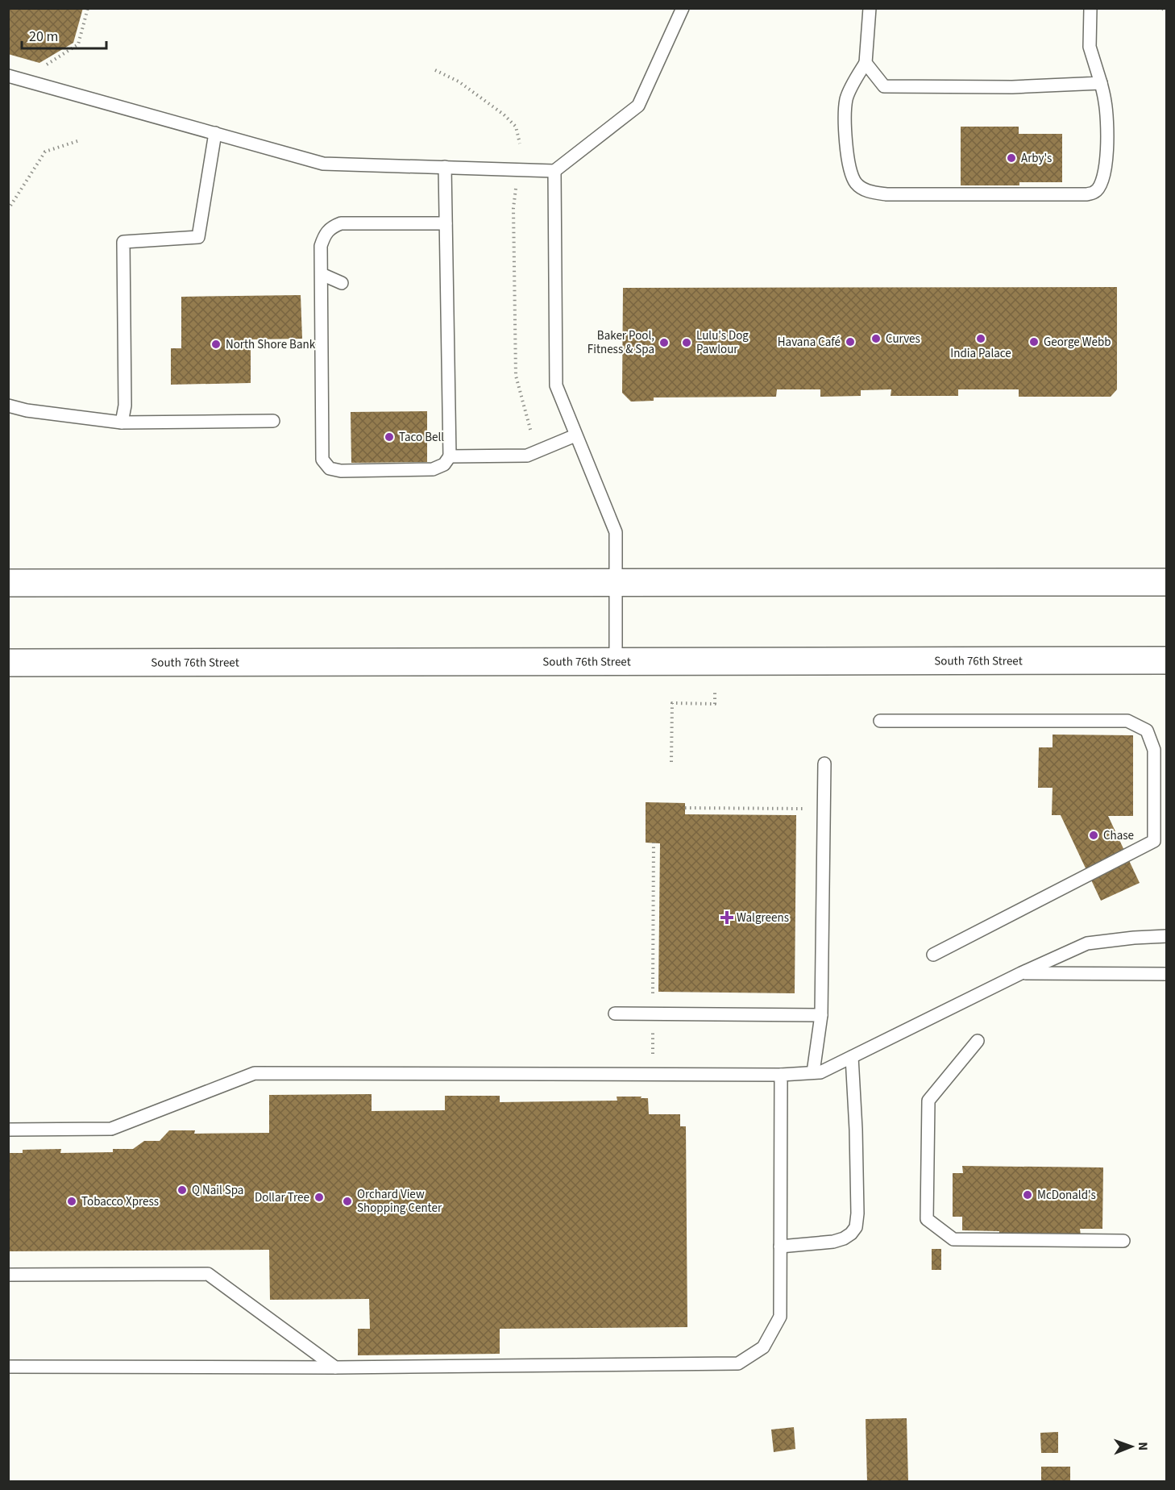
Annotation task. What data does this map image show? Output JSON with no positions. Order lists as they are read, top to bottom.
{
  "streets": {
    "main road": ["South 76th Street"]
  },
  "places": {
    "other": [
      "Arby's",
      "Curves",
      "India Palace",
      "Havana Café",
      "George Webb",
      "Baker Pool, Fitness & Spa",
      "Lulu's Dog Pawlour",
      "North Shore Bank",
      "Taco Bell",
      "Chase",
      "Q Nail Spa",
      "McDonald's",
      "Dollar Tree",
      "Tobacco Xpress",
      "Orchard View Shopping Center"
    ],
    "health": ["Walgreens"]
  },
  "scale_bar": "20 m",
  "north": "right"
}
